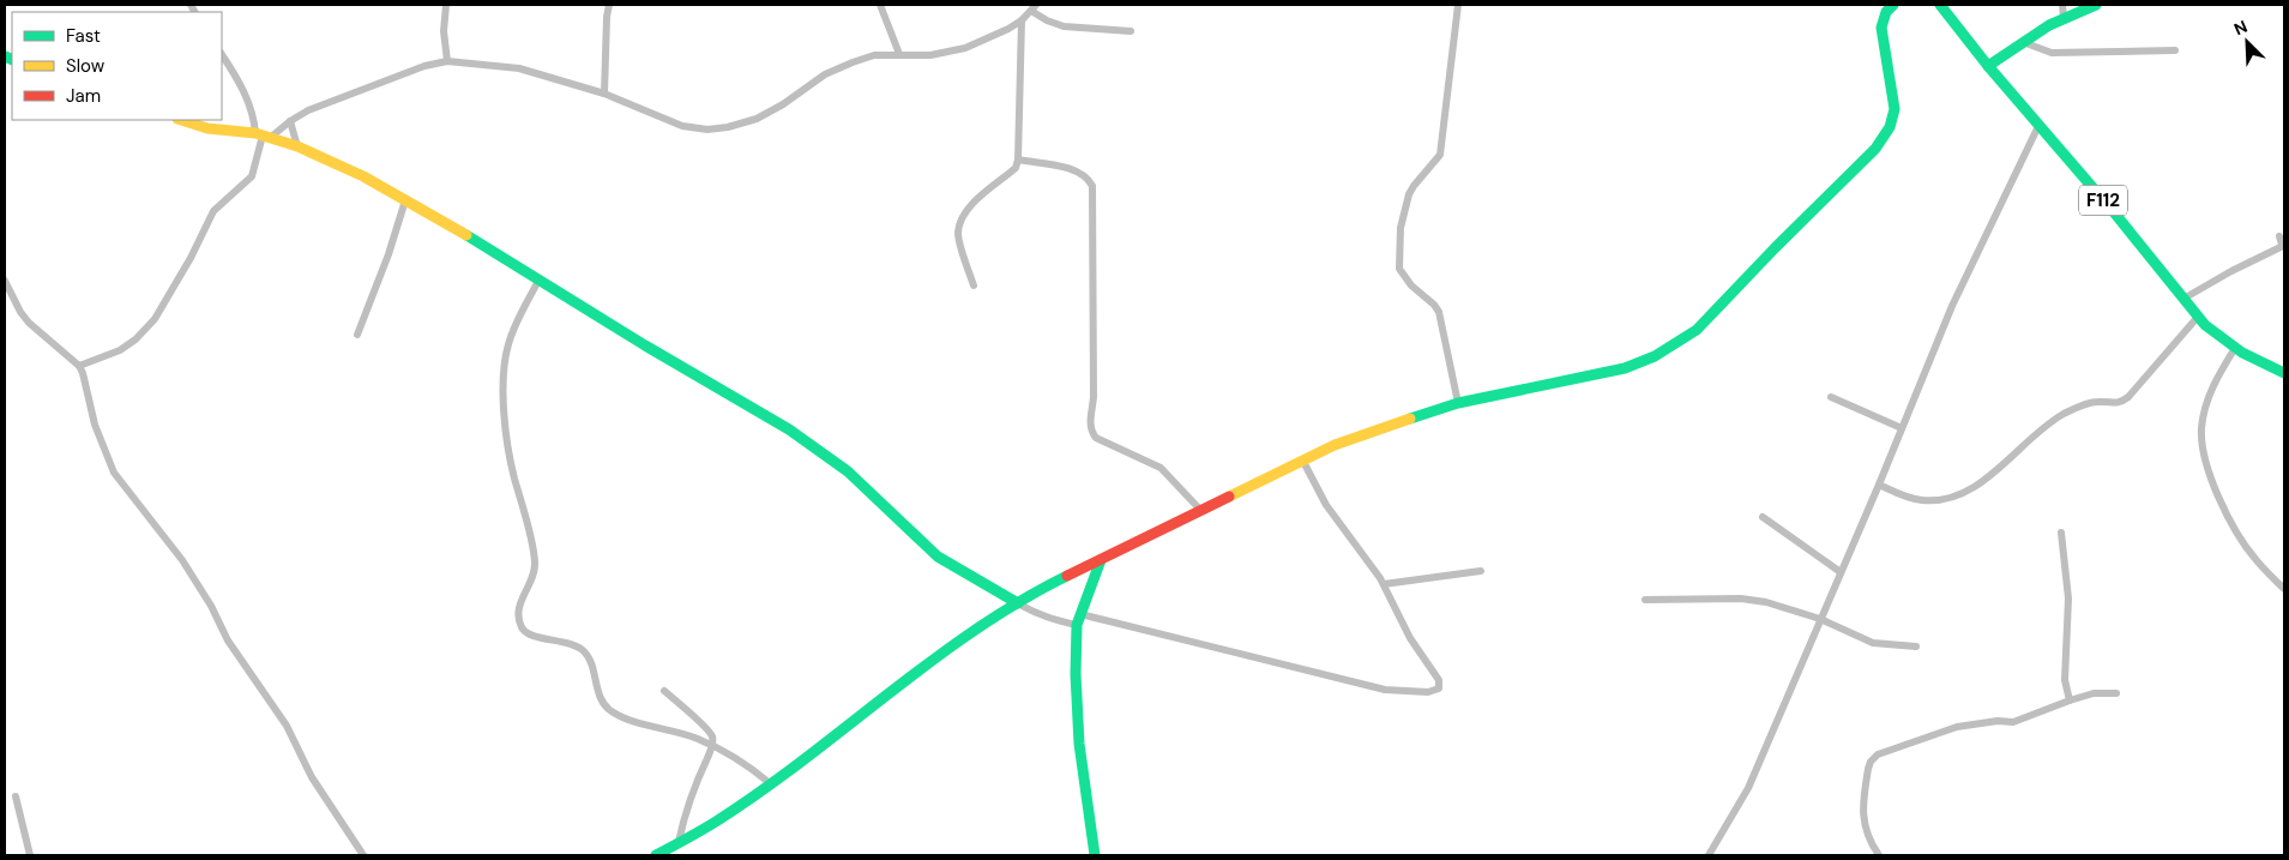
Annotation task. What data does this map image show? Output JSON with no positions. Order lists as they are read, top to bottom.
{
  "streets": {
    "main road": ["F112"]
  },
  "legend": ["Fast", "Slow", "Jam"],
  "north": "top left"
}
